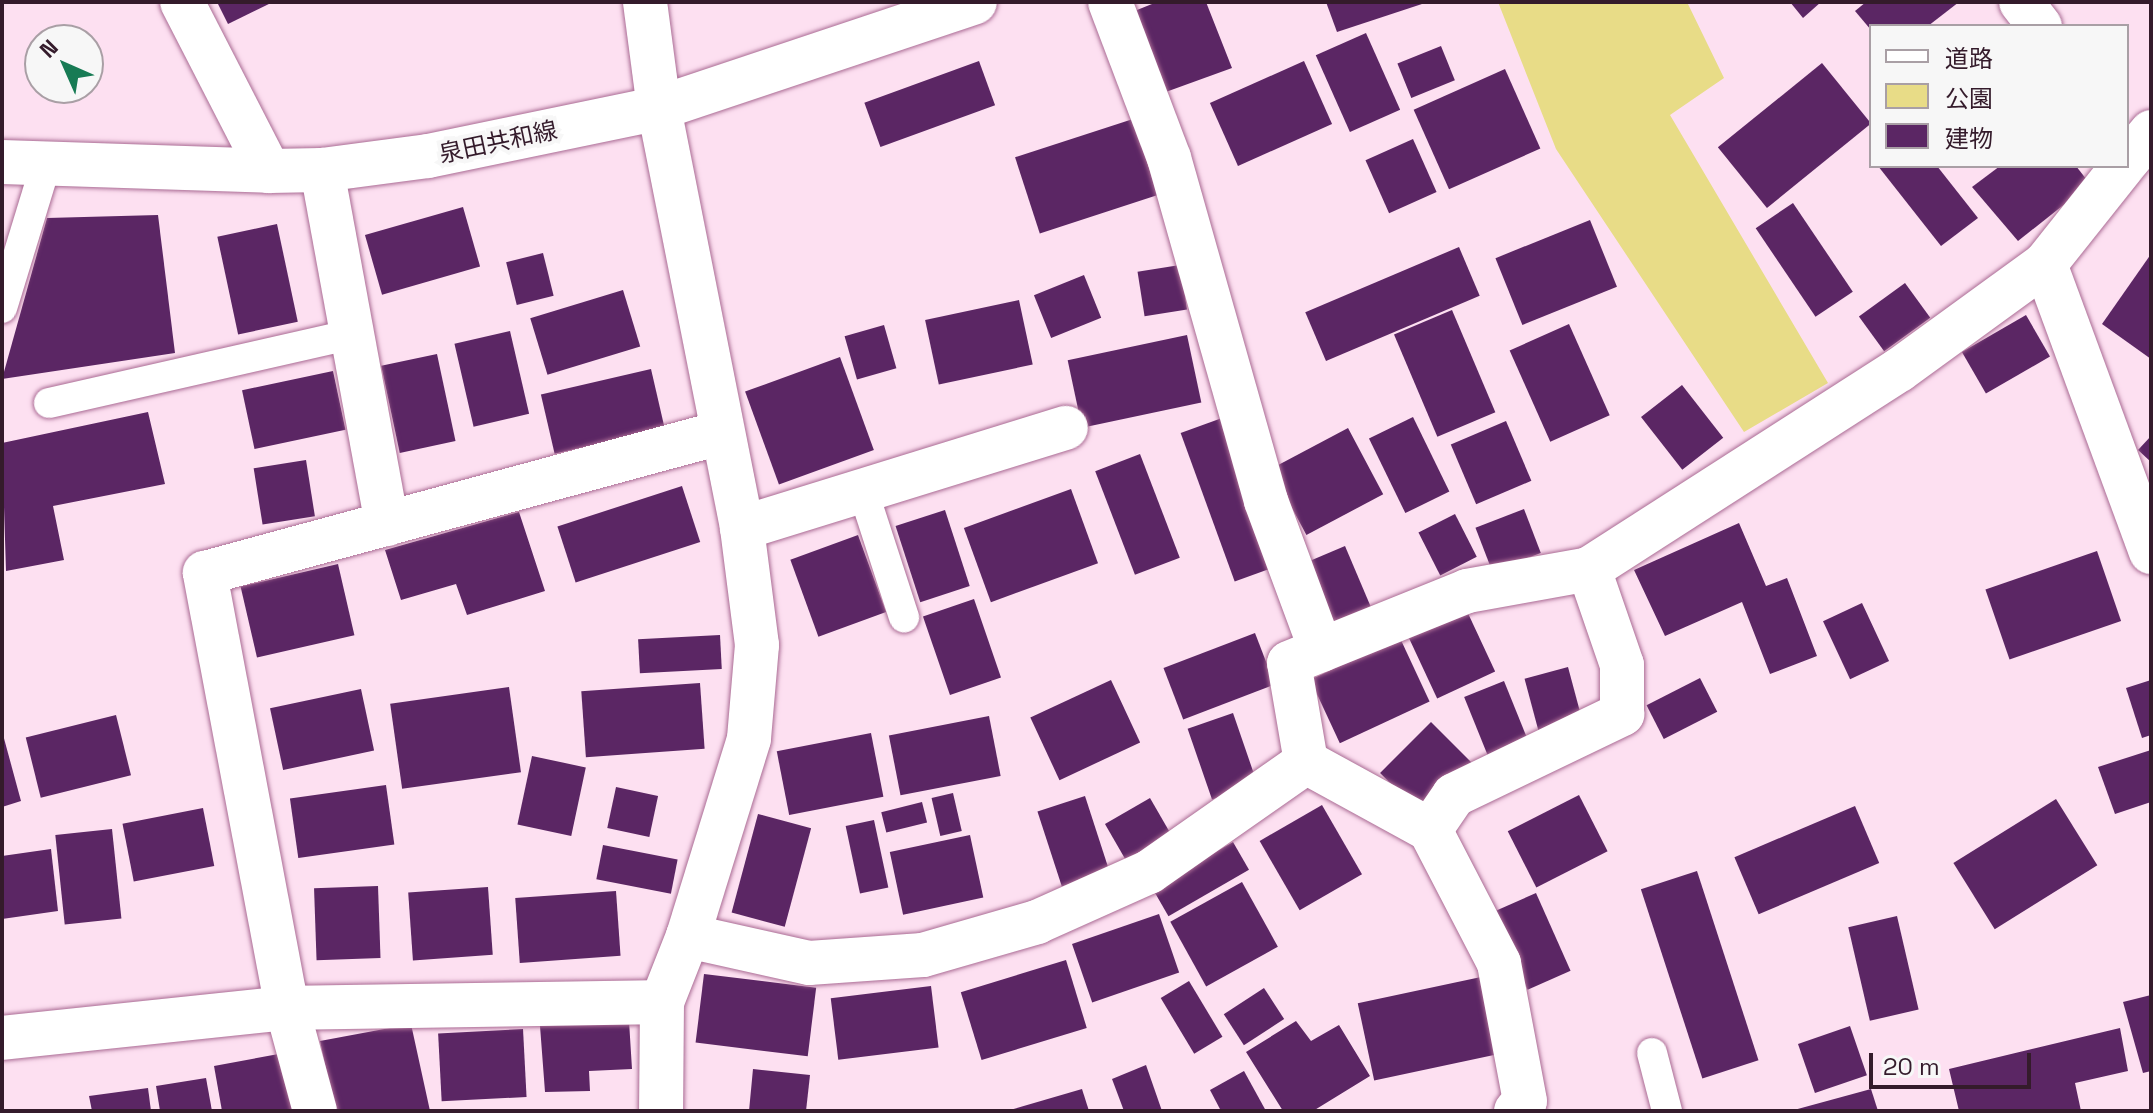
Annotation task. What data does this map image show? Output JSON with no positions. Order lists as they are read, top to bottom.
{
  "streets": {
    "street": ["泉田共和線"]
  },
  "legend": ["道路", "公園", "建物"],
  "scale_bar": "20 m",
  "north": "top left"
}
